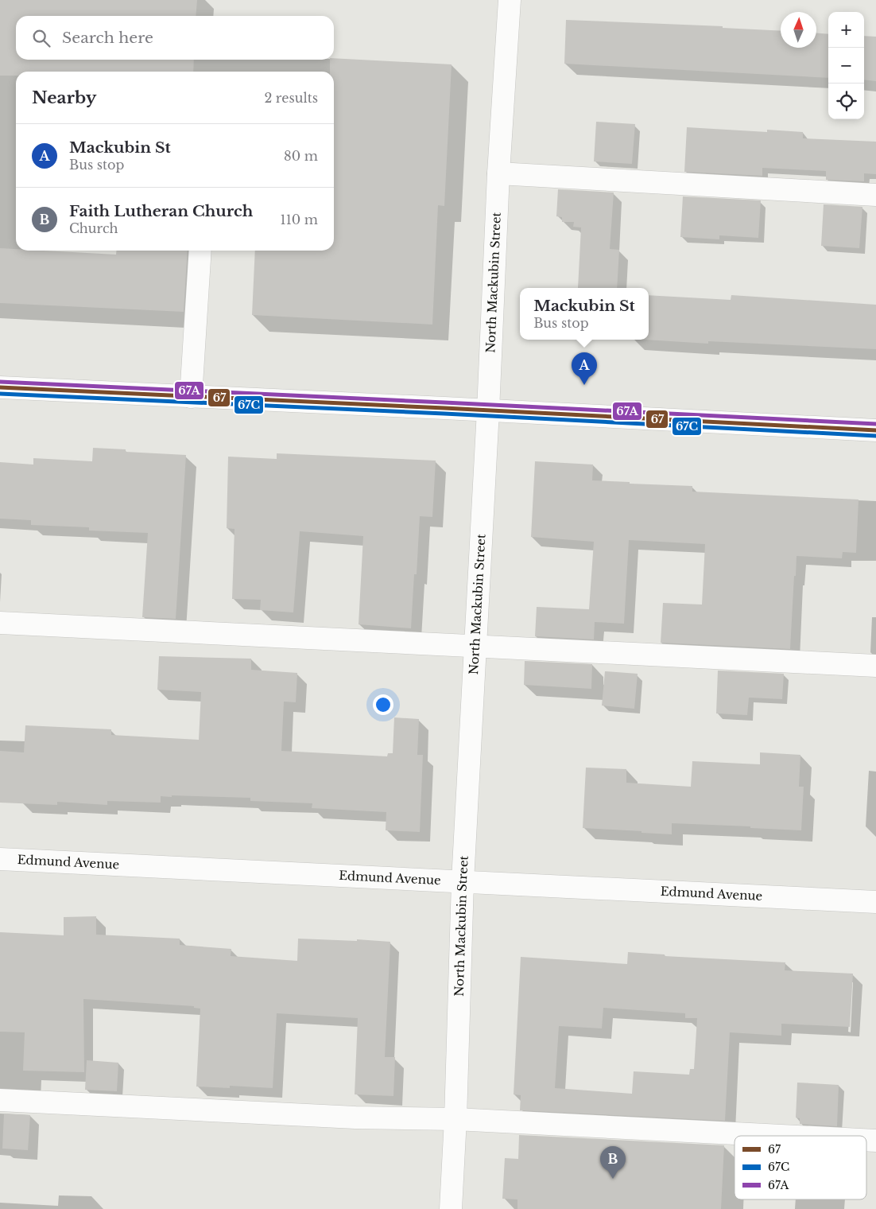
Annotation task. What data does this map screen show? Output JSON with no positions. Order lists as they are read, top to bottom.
{
  "streets": {
    "street": ["North Mackubin Street", "Edmund Avenue"]
  },
  "crossings": [
    ["North Mackubin Street", "Edmund Avenue"]
  ],
  "lines": ["transit line 67A", "transit line 67", "transit line 67C"],
  "legend": ["67", "67C", "67A"],
  "north": "top",
  "page": {
    "map_buttons": ["+", "−"],
    "search": "Search here",
    "heading": ["Nearby", "2 results"],
    "list": [
      {
        "mark": "A",
        "name": "Mackubin St",
        "note": "Bus stop",
        "value": "80 m"
      },
      {
        "mark": "B",
        "name": "Faith Lutheran Church",
        "note": "Church",
        "value": "110 m"
      }
    ],
    "popup": ["Mackubin St", "Bus stop"],
    "pins": ["A", "B"]
  }
}
